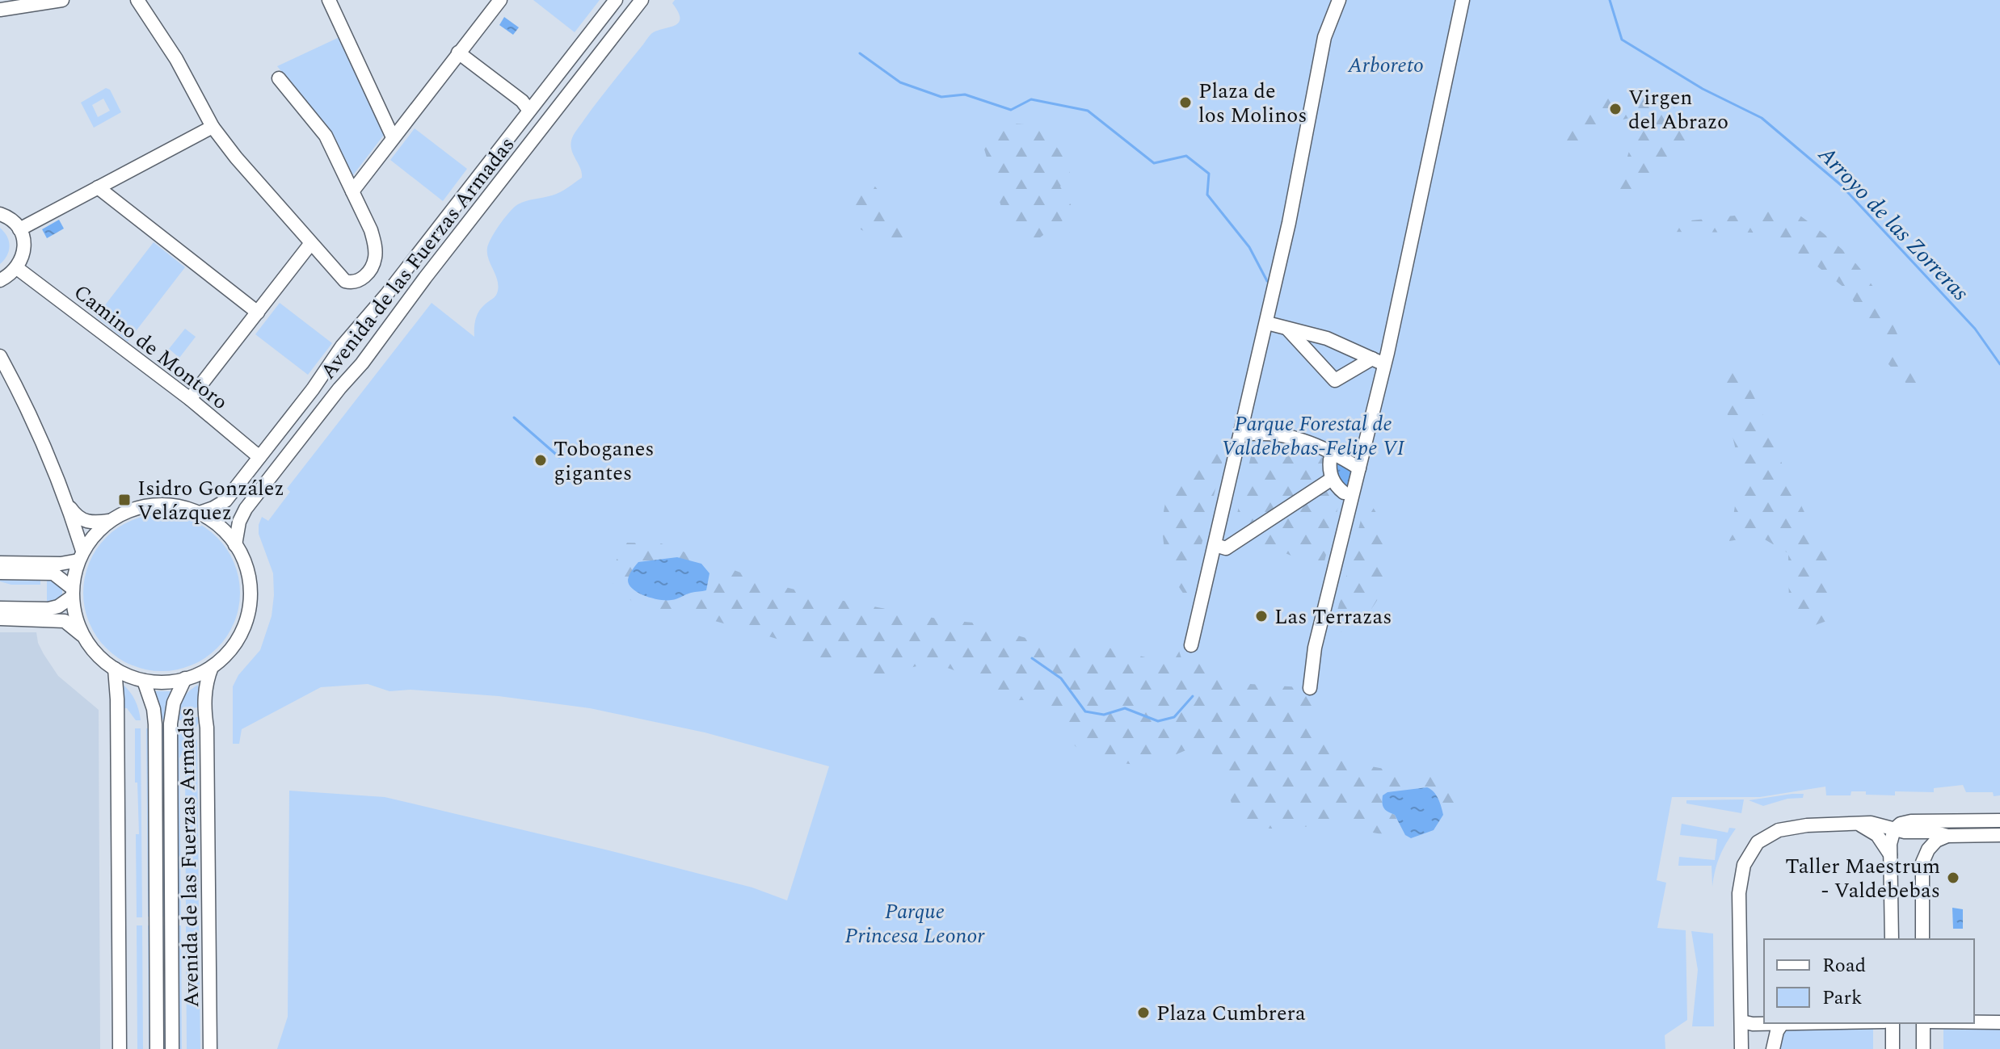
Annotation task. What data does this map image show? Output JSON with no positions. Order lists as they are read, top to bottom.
{
  "streets": {
    "street": ["Avenida de las Fuerzas Armadas", "Camino de Montoro"]
  },
  "crossings": [
    ["Avenida de las Fuerzas Armadas", "Camino de Montoro"]
  ],
  "water": ["Arroyo de las Zorreras"],
  "parks": ["Arboreto", "Parque Forestal de Valdebebas-Felipe VI", "Parque Princesa Leonor"],
  "places": {
    "other": [
      "Plaza de los Molinos",
      "Virgen del Abrazo",
      "Toboganes gigantes",
      "Las Terrazas",
      "Taller Maestrum - Valdebebas",
      "Plaza Cumbrera"
    ],
    "transit": ["Isidro González Velázquez"]
  },
  "legend": ["Road", "Park"]
}
